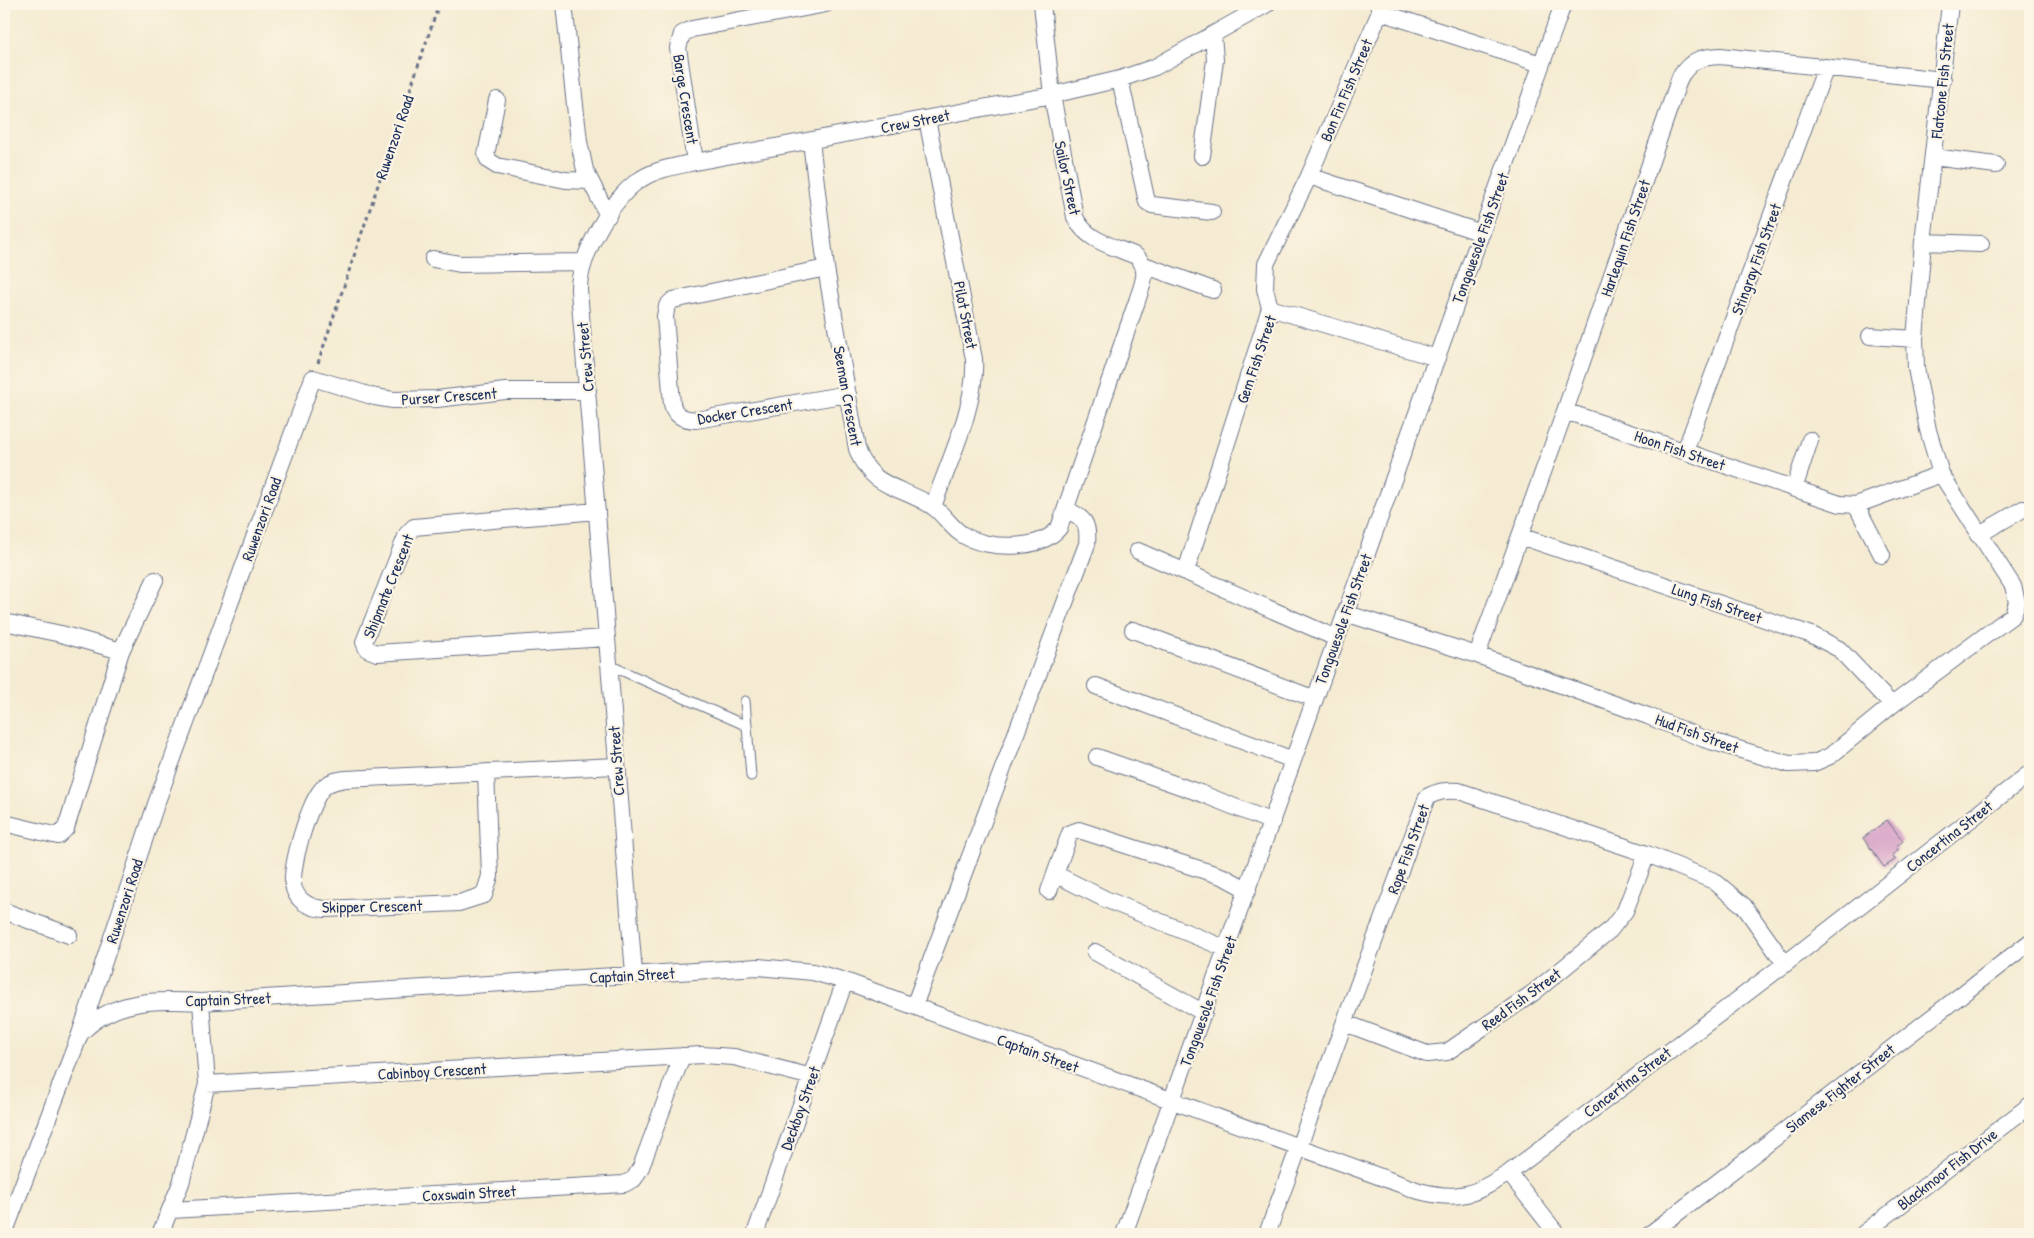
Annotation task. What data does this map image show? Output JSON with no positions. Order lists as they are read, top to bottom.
{
  "streets": {
    "street": [
      "Flatcone Fish Street",
      "Bon Fin Fish Street",
      "Barge Crescent",
      "Crew Street",
      "Ruwenzori Road",
      "Sailor Street",
      "Tongouesole Fish Street",
      "Harlequin Fish Street",
      "Stingray Fish Street",
      "Pilot Street",
      "Gem Fish Street",
      "Purser Crescent",
      "Seeman Crescent",
      "Docker Crescent",
      "Hoon Fish Street",
      "Shipmate Crescent",
      "Lung Fish Street",
      "Hud Fish Street",
      "Concertina Street",
      "Rope Fish Street",
      "Skipper Crescent",
      "Captain Street",
      "Reed Fish Street",
      "Cabinboy Crescent",
      "Siamese Fighter Street",
      "Deckboy Street",
      "Blackmoor Fish Drive",
      "Coxswain Street"
    ]
  },
  "crossings": [
    ["Flatcone Fish Street", "Harlequin Fish Street"],
    ["Flatcone Fish Street", "Hoon Fish Street"],
    ["Flatcone Fish Street", "Hud Fish Street"],
    ["Bon Fin Fish Street", "Gem Fish Street"],
    ["Barge Crescent", "Crew Street"],
    ["Crew Street", "Sailor Street"],
    ["Crew Street", "Pilot Street"],
    ["Crew Street", "Purser Crescent"],
    ["Crew Street", "Seeman Crescent"],
    ["Crew Street", "Shipmate Crescent"],
    ["Crew Street", "Skipper Crescent"],
    ["Crew Street", "Captain Street"],
    ["Ruwenzori Road", "Purser Crescent"],
    ["Ruwenzori Road", "Captain Street"],
    ["Sailor Street", "Seeman Crescent"],
    ["Tongouesole Fish Street", "Gem Fish Street"],
    ["Tongouesole Fish Street", "Hud Fish Street"],
    ["Tongouesole Fish Street", "Concertina Street"],
    ["Tongouesole Fish Street", "Captain Street"],
    ["Harlequin Fish Street", "Stingray Fish Street"],
    ["Harlequin Fish Street", "Hoon Fish Street"],
    ["Harlequin Fish Street", "Lung Fish Street"],
    ["Harlequin Fish Street", "Hud Fish Street"],
    ["Stingray Fish Street", "Hoon Fish Street"],
    ["Pilot Street", "Seeman Crescent"],
    ["Seeman Crescent", "Docker Crescent"],
    ["Lung Fish Street", "Hud Fish Street"],
    ["Concertina Street", "Rope Fish Street"],
    ["Concertina Street", "Captain Street"],
    ["Rope Fish Street", "Reed Fish Street"],
    ["Captain Street", "Deckboy Street"],
    ["Cabinboy Crescent", "Deckboy Street"],
    ["Cabinboy Crescent", "Coxswain Street"]
  ]
}
